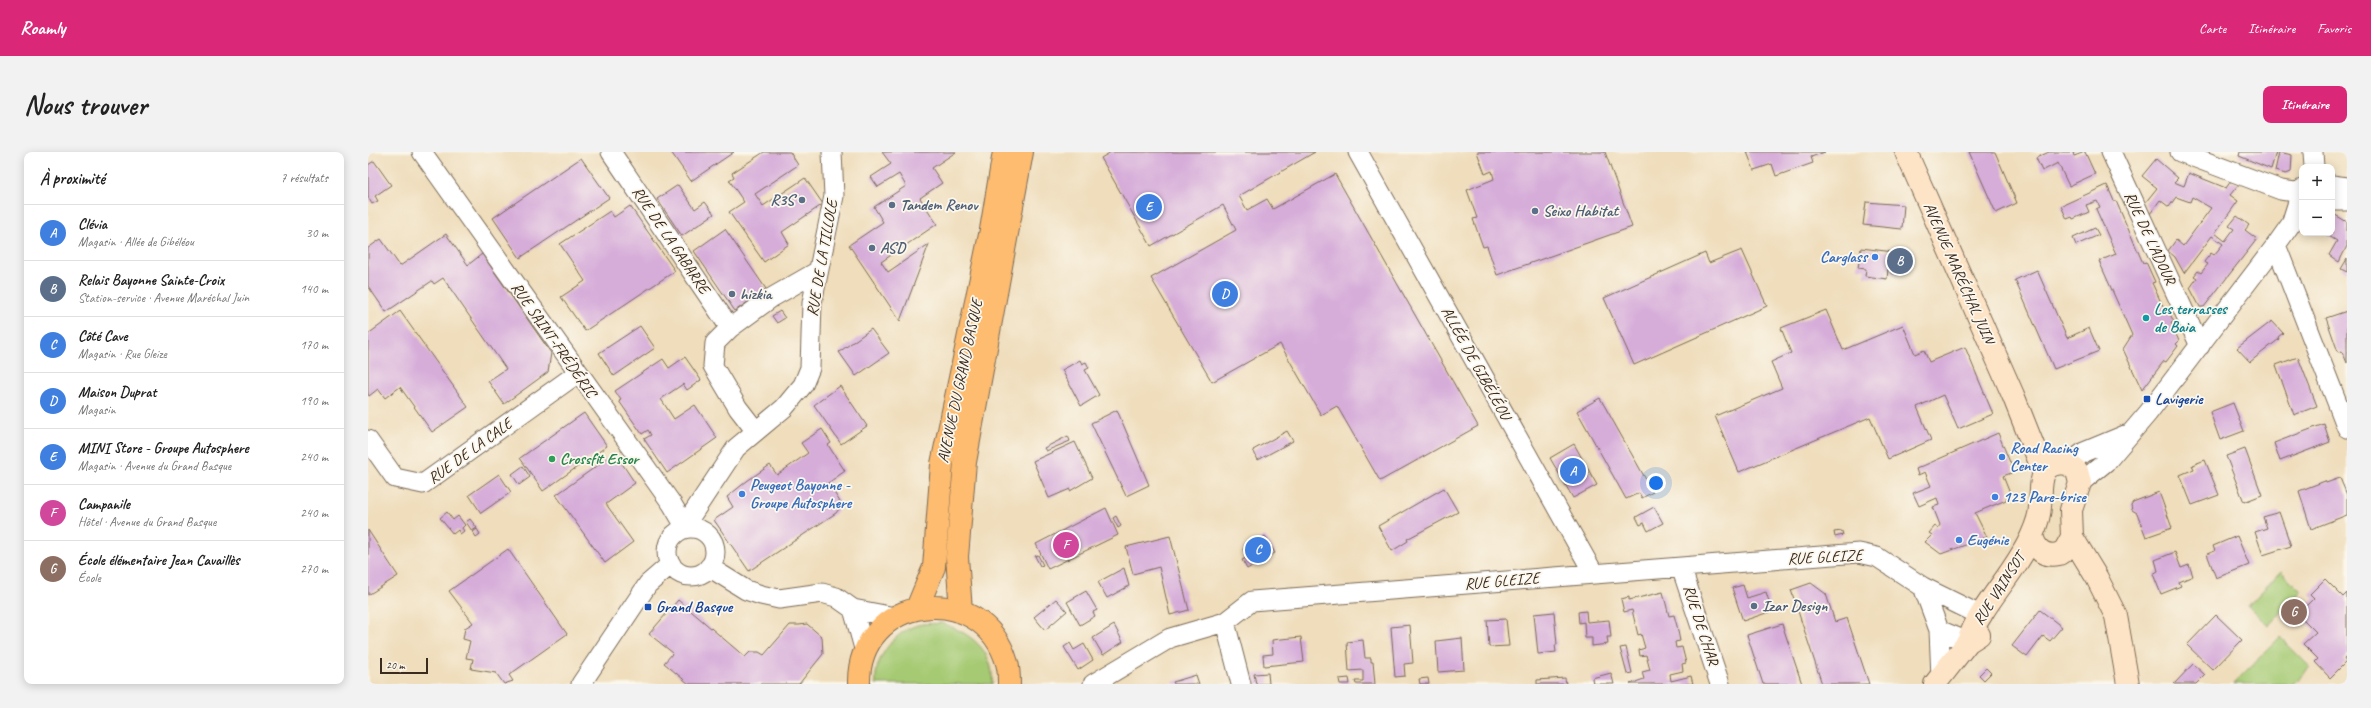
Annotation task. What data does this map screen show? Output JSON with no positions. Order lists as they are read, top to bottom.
{
  "streets": {
    "main road": ["AVENUE MARÉCHAL JUIN", "AVENUE DU GRAND BASQUE", "RUE VAINSOT"],
    "street": [
      "RUE DE L'ADOUR",
      "RUE DE LA GABARRE",
      "RUE DE LA TILLOLE",
      "RUE SAINT-FRÉDÉRIC",
      "ALLÉE DE GIBÉLÉOU",
      "RUE DE LA CALE",
      "RUE GLEIZE",
      "RUE DE CHAR"
    ]
  },
  "crossings": [
    ["RUE DE LA TILLOLE", "RUE SAINT-FRÉDÉRIC"],
    ["AVENUE MARÉCHAL JUIN", "RUE VAINSOT"],
    ["RUE SAINT-FRÉDÉRIC", "RUE DE LA CALE"],
    ["ALLÉE DE GIBÉLÉOU", "RUE GLEIZE"],
    ["RUE GLEIZE", "RUE VAINSOT"],
    ["RUE GLEIZE", "RUE DE CHAR"]
  ],
  "places": {
    "other": [
      "R3S",
      "Tandem Renov",
      "Seixo Habitat",
      "ASD",
      "Carglass",
      "hizkia",
      "Les terrasses de Baia",
      "Road Racing Center",
      "Crossfit Essor",
      "Peugeot Bayonne - Groupe Autosphere",
      "123 Pare-brise",
      "Eugénie",
      "Izar Design"
    ],
    "transit": ["Lavigerie", "Grand Basque"]
  },
  "scale_bar": "20 m",
  "page": {
    "header": "Roamly",
    "nav": ["Carte", "Itinéraire", "Favoris"],
    "buttons": "Itinéraire",
    "title": "Nous trouver",
    "heading": ["À proximité", "7 résultats"],
    "map_buttons": ["+", "−"],
    "pins": [
      "E",
      "B",
      "D",
      "A",
      "F",
      "C",
      "G"
    ],
    "list": [
      {
        "mark": "A",
        "name": "Clévia",
        "note": "Magasin · Allée de Gibéléou",
        "value": "30 m"
      },
      {
        "mark": "B",
        "name": "Relais Bayonne Sainte-Croix",
        "note": "Station-service · Avenue Maréchal Juin",
        "value": "140 m"
      },
      {
        "mark": "C",
        "name": "Côté Cave",
        "note": "Magasin · Rue Gleize",
        "value": "170 m"
      },
      {
        "mark": "D",
        "name": "Maison Duprat",
        "note": "Magasin",
        "value": "190 m"
      },
      {
        "mark": "E",
        "name": "MINI Store - Groupe Autosphere",
        "note": "Magasin · Avenue du Grand Basque",
        "value": "240 m"
      },
      {
        "mark": "F",
        "name": "Campanile",
        "note": "Hôtel · Avenue du Grand Basque",
        "value": "240 m"
      },
      {
        "mark": "G",
        "name": "École élémentaire Jean Cavaillès",
        "note": "École",
        "value": "270 m"
      }
    ],
    "scale": "20 m"
  }
}
